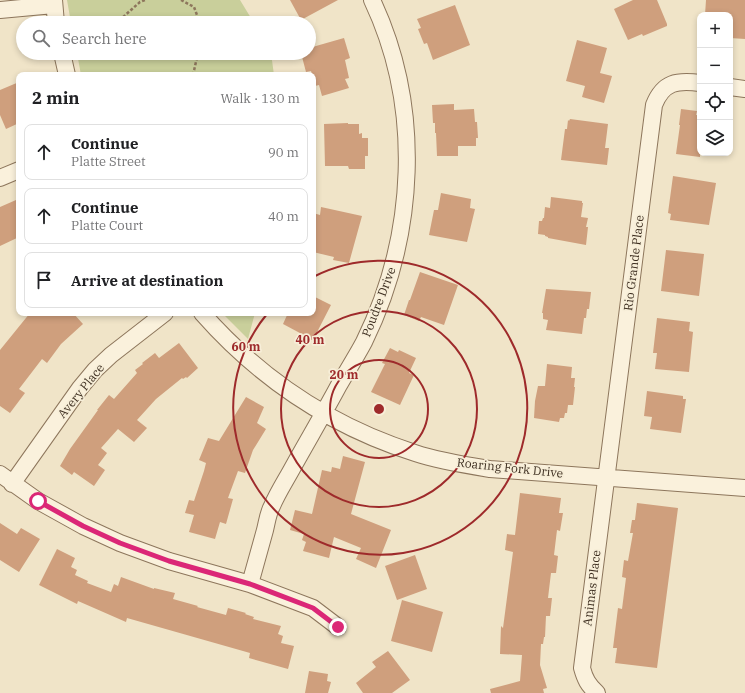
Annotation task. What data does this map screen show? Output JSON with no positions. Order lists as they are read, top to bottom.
{
  "streets": {
    "street": [
      "Rio Grande Place",
      "Poudre Drive",
      "Avery Place",
      "Roaring Fork Drive",
      "Animas Place"
    ]
  },
  "crossings": [
    ["Rio Grande Place", "Roaring Fork Drive"],
    ["Rio Grande Place", "Animas Place"],
    ["Poudre Drive", "Roaring Fork Drive"],
    ["Roaring Fork Drive", "Animas Place"]
  ],
  "page": {
    "map_buttons": ["+", "−"],
    "search": "Search here",
    "heading": ["2 min", "Walk · 130 m"],
    "list": [
      ["Continue", "Platte Street", "90 m"],
      ["Continue", "Platte Court", "40 m"],
      "Arrive at destination"
    ]
  },
  "rings": ["40 m", "60 m", "20 m"]
}
